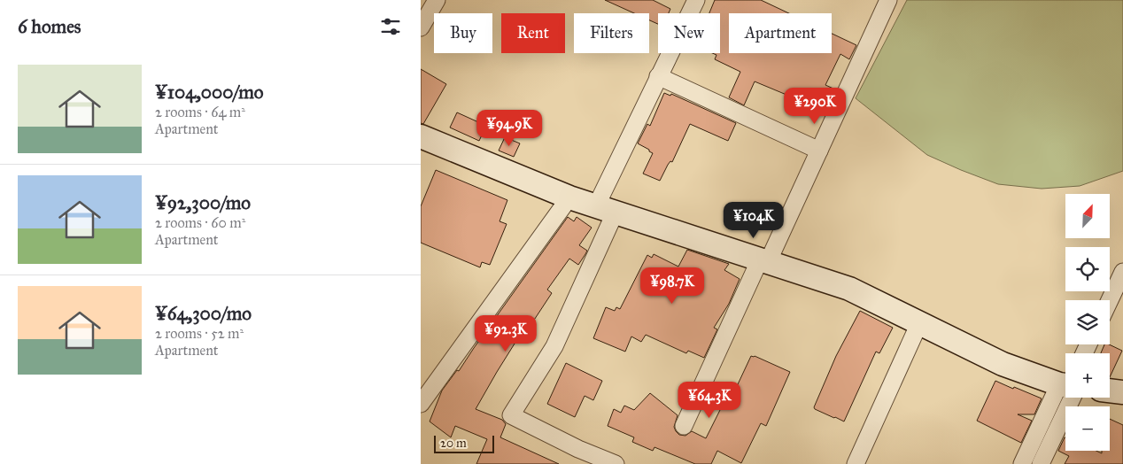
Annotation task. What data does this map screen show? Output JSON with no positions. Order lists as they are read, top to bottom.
{
  "scale_bar": "20 m",
  "north": "top right",
  "page": {
    "heading": "6 homes",
    "chip": [
      "Buy",
      "Rent",
      "Filters",
      "New",
      "Apartment"
    ],
    "list": [
      {
        "name": "¥104,000/mo",
        "note": "2 rooms · 64 m² · Apartment"
      },
      {
        "name": "¥92,300/mo",
        "note": "2 rooms · 60 m² · Apartment"
      },
      {
        "name": "¥64,300/mo",
        "note": "2 rooms · 52 m² · Apartment"
      }
    ],
    "price": [
      "¥290K",
      "¥94.9K",
      "¥104K",
      "¥98.7K",
      "¥92.3K",
      "¥64.3K"
    ],
    "map_buttons": ["+", "−"],
    "scale": "20 m"
  }
}
